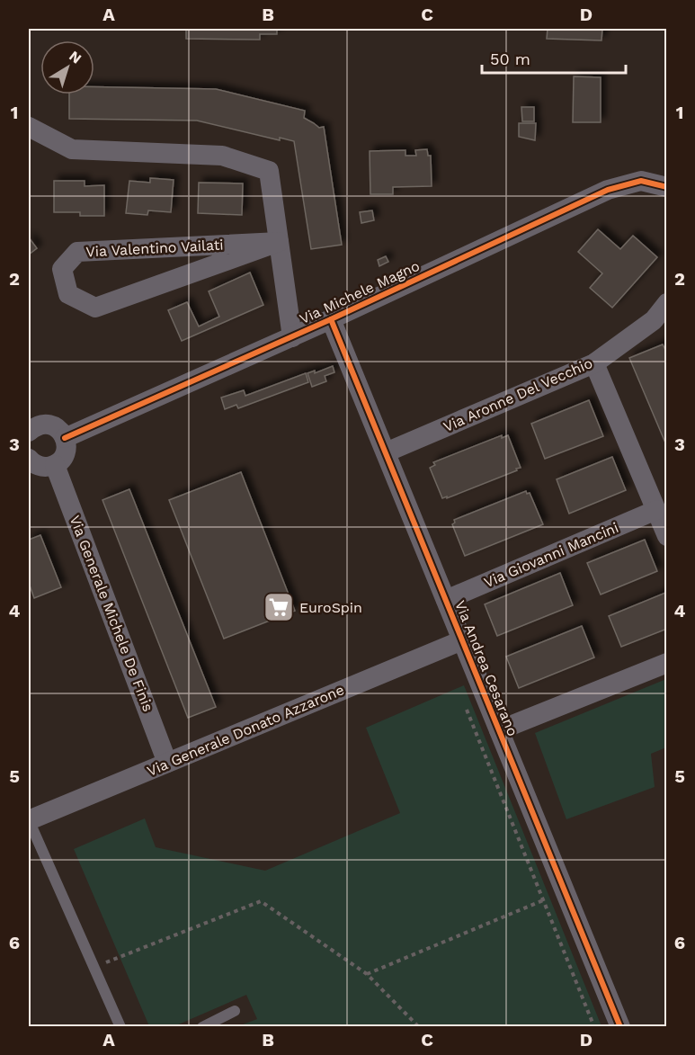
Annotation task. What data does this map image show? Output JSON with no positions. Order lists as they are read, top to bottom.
{
  "streets": {
    "street": [
      "Via Valentino Vailati",
      "Via Michele Magno",
      "Via Aronne Del Vecchio",
      "Via Giovanni Mancini",
      "Via Generale Michele De Finis",
      "Via Andrea Cesarano",
      "Via Generale Donato Azzarone"
    ]
  },
  "crossings": [
    ["Via Michele Magno", "Via Andrea Cesarano"],
    ["Via Aronne Del Vecchio", "Via Andrea Cesarano"],
    ["Via Giovanni Mancini", "Via Andrea Cesarano"],
    ["Via Generale Michele De Finis", "Via Generale Donato Azzarone"],
    ["Via Andrea Cesarano", "Via Generale Donato Azzarone"]
  ],
  "places": {
    "supermarket": ["EuroSpin"]
  },
  "scale_bar": "50 m",
  "north": "top right",
  "grid": {
    "columns": [
      "A",
      "B",
      "C",
      "D"
    ],
    "rows": [
      "1",
      "2",
      "3",
      "4",
      "5",
      "6"
    ]
  }
}
